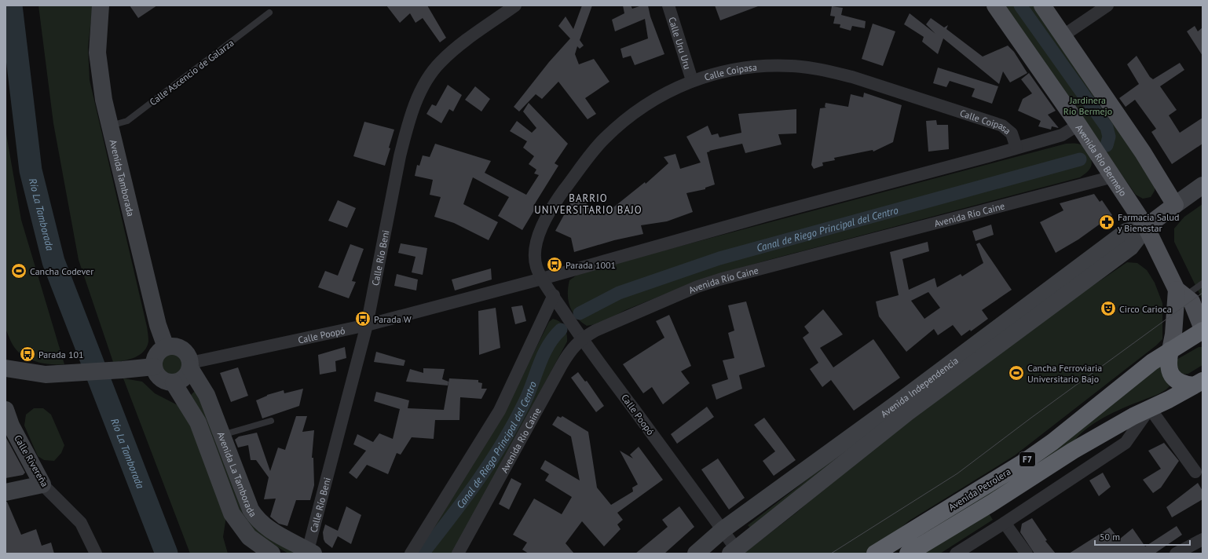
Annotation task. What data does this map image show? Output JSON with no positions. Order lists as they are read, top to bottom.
{
  "streets": {
    "highway": ["F7", "Avenida Petrolera"],
    "main road": [
      "Avenida Río Bermejo",
      "Avenida Tamborada",
      "Avenida Independencia",
      "Calle Rivereña",
      "Avenida La Tamborada"
    ],
    "street": [
      "Calle Uru Uru",
      "Calle Coipasa",
      "Avenida Río Caine",
      "Calle Río Beni",
      "Calle Poopó"
    ],
    "lane": ["Calle Ascencio de Galarza"]
  },
  "crossings": [
    ["Calle Uru Uru", "Calle Coipasa"],
    ["Calle Ascencio de Galarza", "Avenida Tamborada"],
    ["Calle Coipasa", "Calle Poopó"],
    ["Avenida Río Bermejo", "Avenida Río Caine"],
    ["Avenida Río Bermejo", "Avenida Independencia"],
    ["Avenida Río Bermejo", "F7"],
    ["Avenida Tamborada", "Calle Poopó"],
    ["Avenida Tamborada", "Avenida La Tamborada"],
    ["Avenida Río Caine", "Calle Poopó"],
    ["Calle Río Beni", "Calle Poopó"],
    ["Calle Río Beni", "Avenida La Tamborada"],
    ["Calle Poopó", "Avenida Independencia"],
    ["Calle Poopó", "Avenida La Tamborada"],
    ["F7", "Avenida Petrolera"]
  ],
  "districts": ["BARRIO UNIVERSITARIO BAJO"],
  "water": ["Río La Tamborada", "Canal de Riego Principal del Centro"],
  "parks": ["Jardinera Río Bermejo"],
  "places": {
    "pharmacy": ["Farmacia Salud y Bienestar"],
    "bus stop": ["Parada 1001", "Parada W", "Parada 101"],
    "sports": ["Cancha Codever", "Cancha Ferroviaria Universitario Bajo"],
    "theatre": ["Circo Carioca"]
  },
  "scale_bar": "50 m"
}
